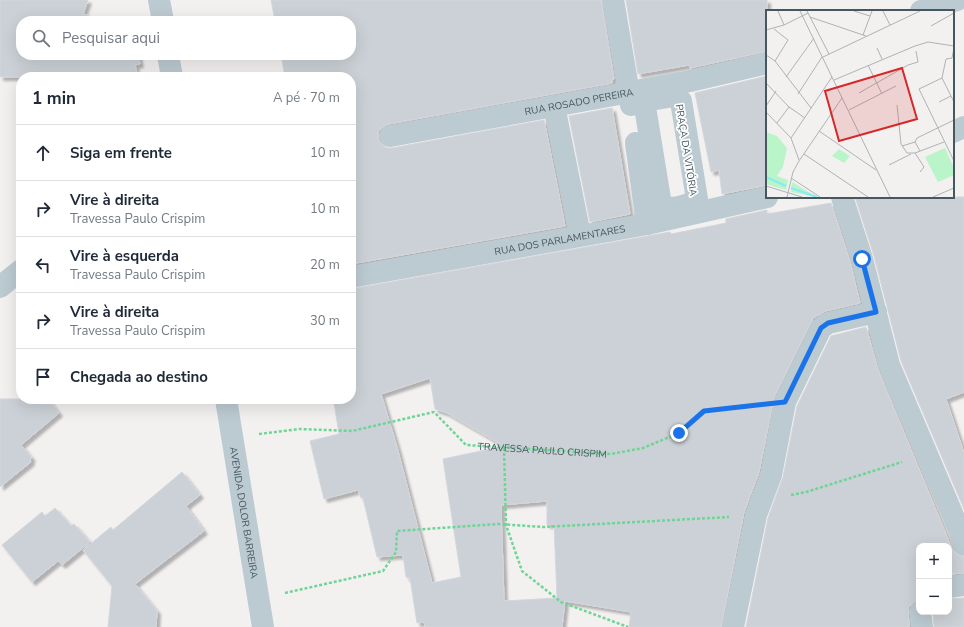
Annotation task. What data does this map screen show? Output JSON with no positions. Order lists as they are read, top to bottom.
{
  "streets": {
    "street": [
      "RUA ROSADO PEREIRA",
      "PRAÇA DA VITÓRIA",
      "RUA DOS PARLAMENTARES",
      "AVENIDA DOLOR BARREIRA"
    ],
    "path": ["TRAVESSA PAULO CRISPIM"]
  },
  "crossings": [
    ["TRAVESSA PAULO CRISPIM", "AVENIDA DOLOR BARREIRA"]
  ],
  "page": {
    "search": "Pesquisar aqui",
    "heading": ["1 min", "A pé · 70 m"],
    "list": [
      ["Siga em frente", "10 m"],
      ["Vire à direita", "Travessa Paulo Crispim", "10 m"],
      ["Vire à esquerda", "Travessa Paulo Crispim", "20 m"],
      ["Vire à direita", "Travessa Paulo Crispim", "30 m"],
      "Chegada ao destino"
    ],
    "map_buttons": ["+", "−"]
  }
}
